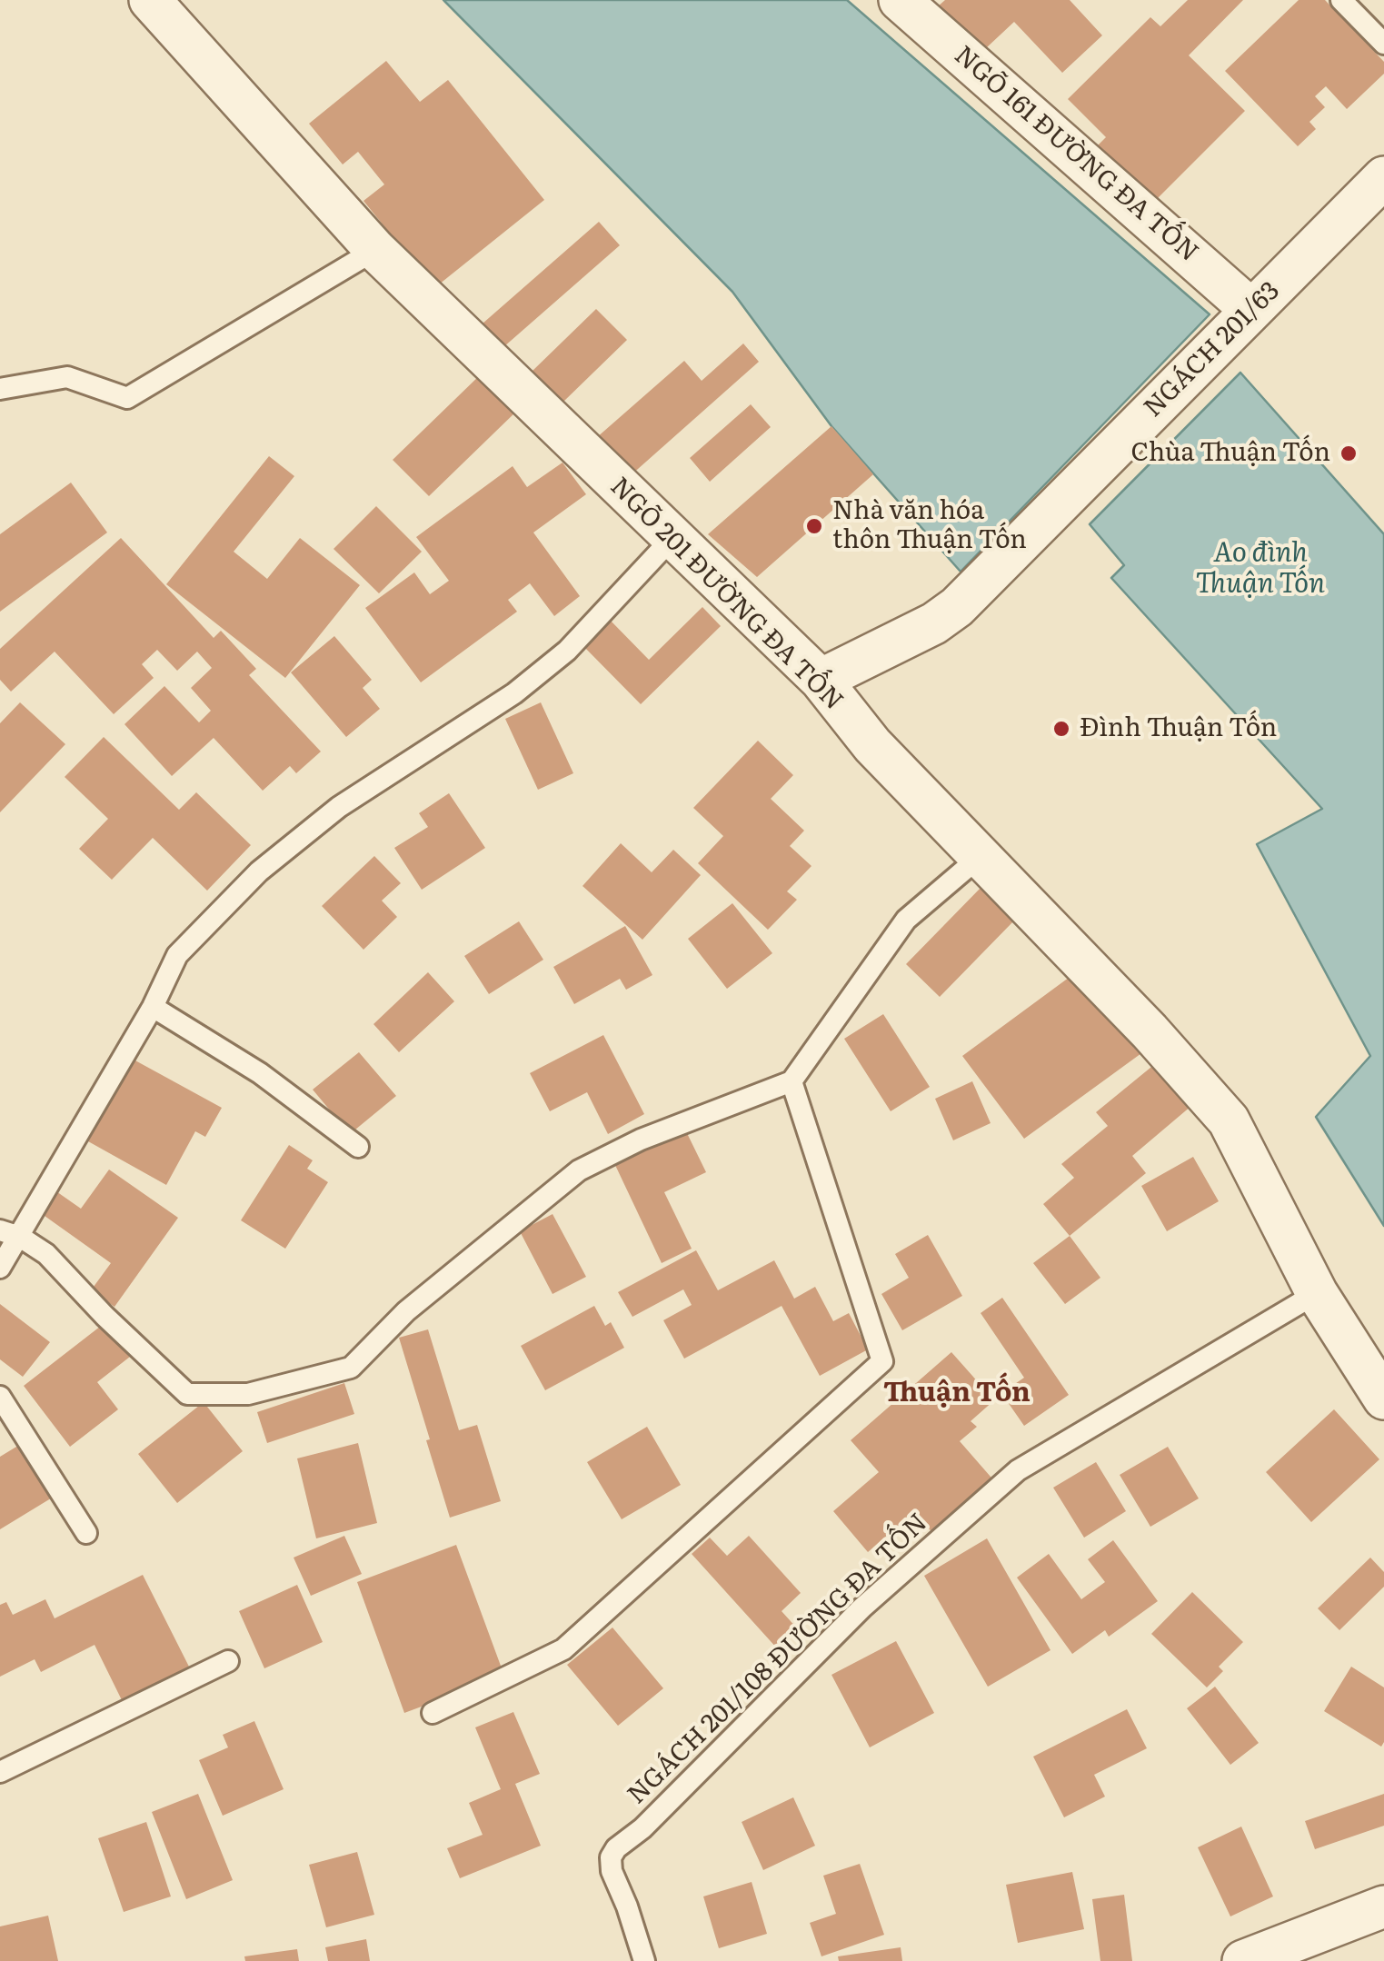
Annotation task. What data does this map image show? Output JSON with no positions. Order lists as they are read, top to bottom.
{
  "streets": {
    "street": ["NGÕ 161 ĐƯỜNG ĐA TỐN", "NGÁCH 201/63", "NGÕ 201 ĐƯỜNG ĐA TỐN"],
    "lane": ["NGÁCH 201/108 ĐƯỜNG ĐA TỐN"]
  },
  "crossings": [
    ["NGÕ 161 ĐƯỜNG ĐA TỐN", "NGÁCH 201/63"],
    ["NGÁCH 201/63", "NGÕ 201 ĐƯỜNG ĐA TỐN"],
    ["NGÕ 201 ĐƯỜNG ĐA TỐN", "NGÁCH 201/108 ĐƯỜNG ĐA TỐN"]
  ],
  "districts": ["Thuận Tốn"],
  "water": ["Ao đình Thuận Tốn"],
  "places": ["Chùa Thuận Tốn", "Nhà văn hóa thôn Thuận Tốn", "Đình Thuận Tốn"]
}
